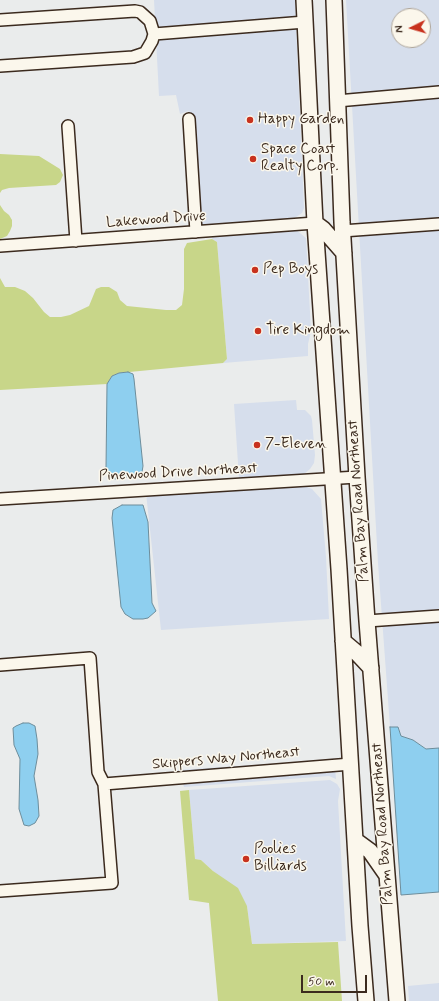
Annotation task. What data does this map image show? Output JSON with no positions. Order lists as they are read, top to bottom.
{
  "streets": {
    "main road": ["Palm Bay Road Northeast"],
    "street": ["Lakewood Drive", "Pinewood Drive Northeast", "Skippers Way Northeast"]
  },
  "crossings": [
    ["Lakewood Drive", "Palm Bay Road Northeast"],
    ["Pinewood Drive Northeast", "Palm Bay Road Northeast"],
    ["Palm Bay Road Northeast", "Skippers Way Northeast"]
  ],
  "places": [
    "Happy Garden",
    "Space Coast Realty Corp.",
    "Pep Boys",
    "Tire Kingdom",
    "7-Eleven",
    "Poolies Billiards"
  ],
  "scale_bar": "50 m",
  "north": "left"
}
